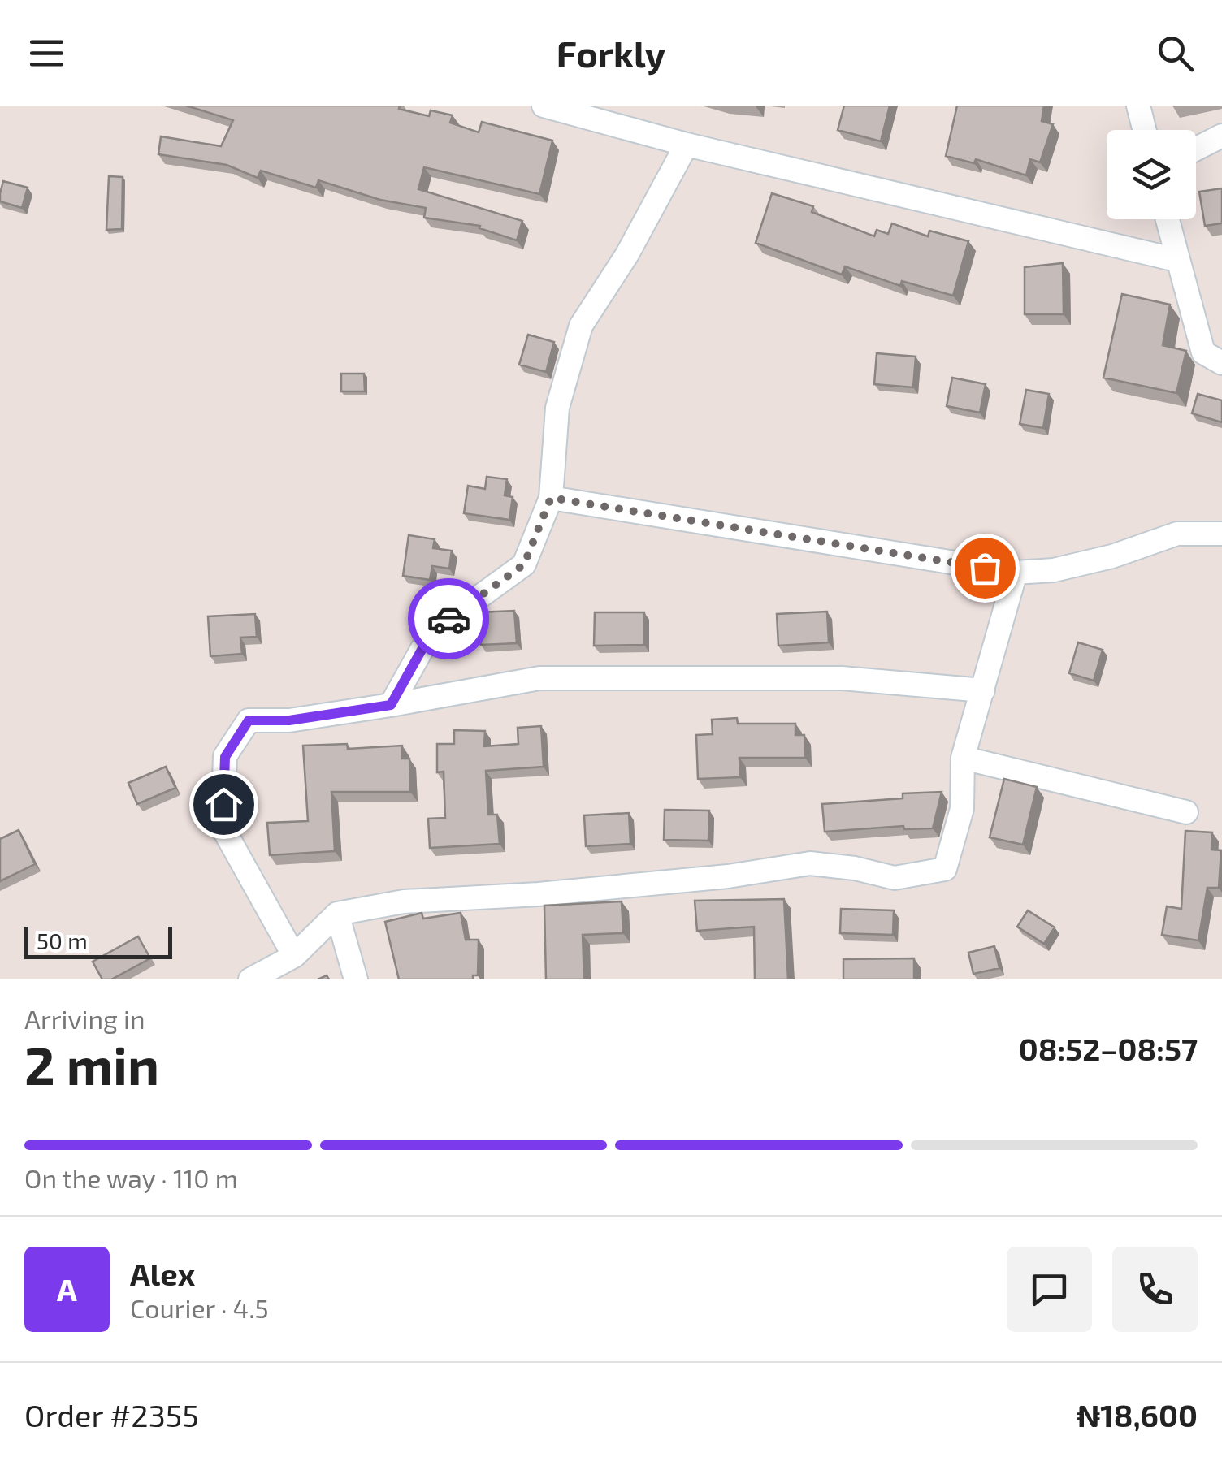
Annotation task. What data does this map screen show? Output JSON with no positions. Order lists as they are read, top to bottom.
{
  "scale_bar": "50 m",
  "page": {
    "header": "Forkly",
    "scale": "50 m",
    "heading": ["2 min", "Arriving in", "08:52–08:57"],
    "panel": [
      "Alex",
      "Courier · 4.5",
      "Order #2355",
      "₦18,600"
    ],
    "bar": "On the way · 110 m",
    "round": "A"
  }
}
